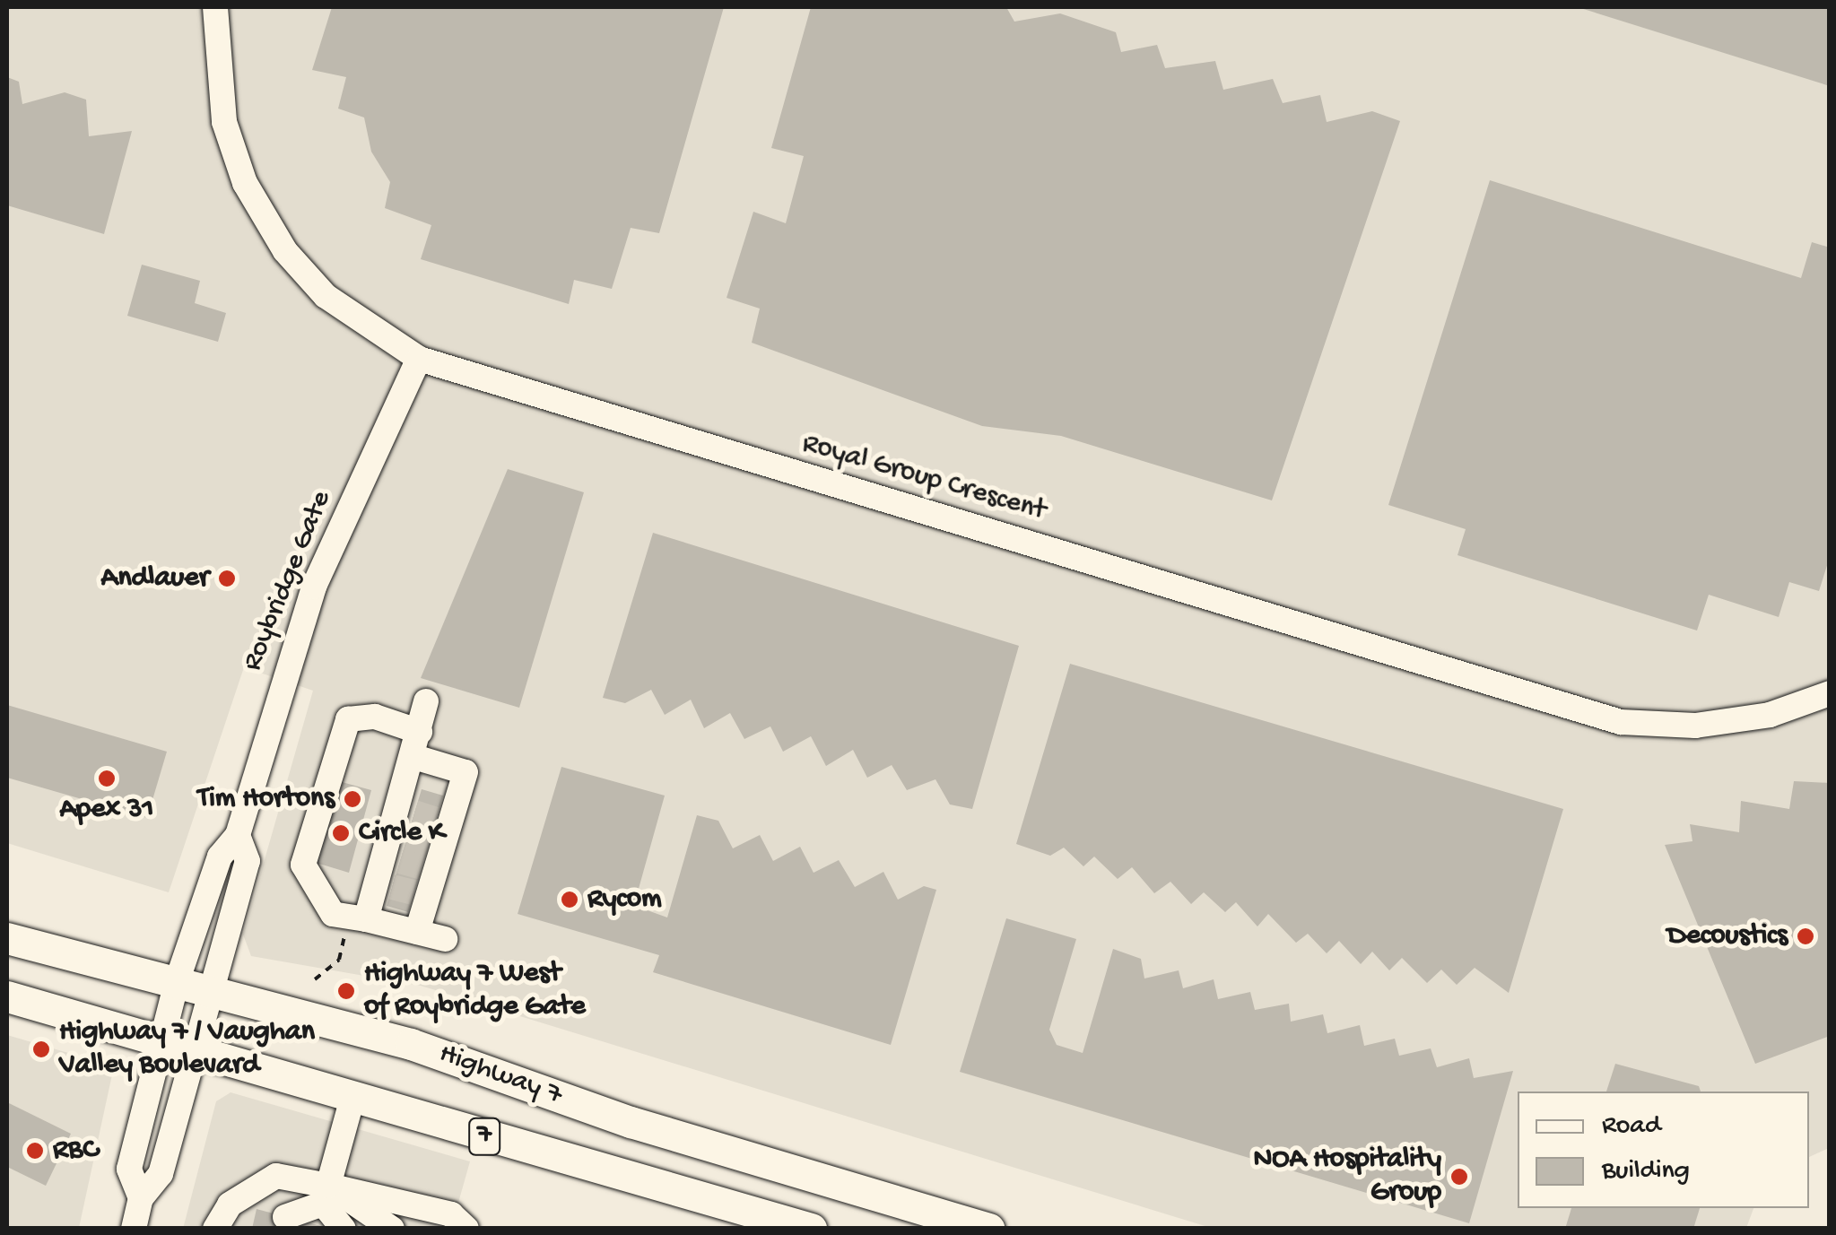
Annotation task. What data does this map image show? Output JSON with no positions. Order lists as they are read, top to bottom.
{
  "streets": {
    "main road": ["Highway 7", "7"],
    "street": ["Royal Group Crescent", "Roybridge Gate"]
  },
  "crossings": [
    ["Royal Group Crescent", "Roybridge Gate"],
    ["Roybridge Gate", "Highway 7"]
  ],
  "places": [
    "Andlauer",
    "Apex 31",
    "Tim Hortons",
    "Circle K",
    "Rycom",
    "Decoustics",
    "Highway 7 West of Roybridge Gate",
    "Highway 7 / Vaughan Valley Boulevard",
    "RBC",
    "NOA Hospitality Group"
  ],
  "legend": ["Road", "Building"]
}
